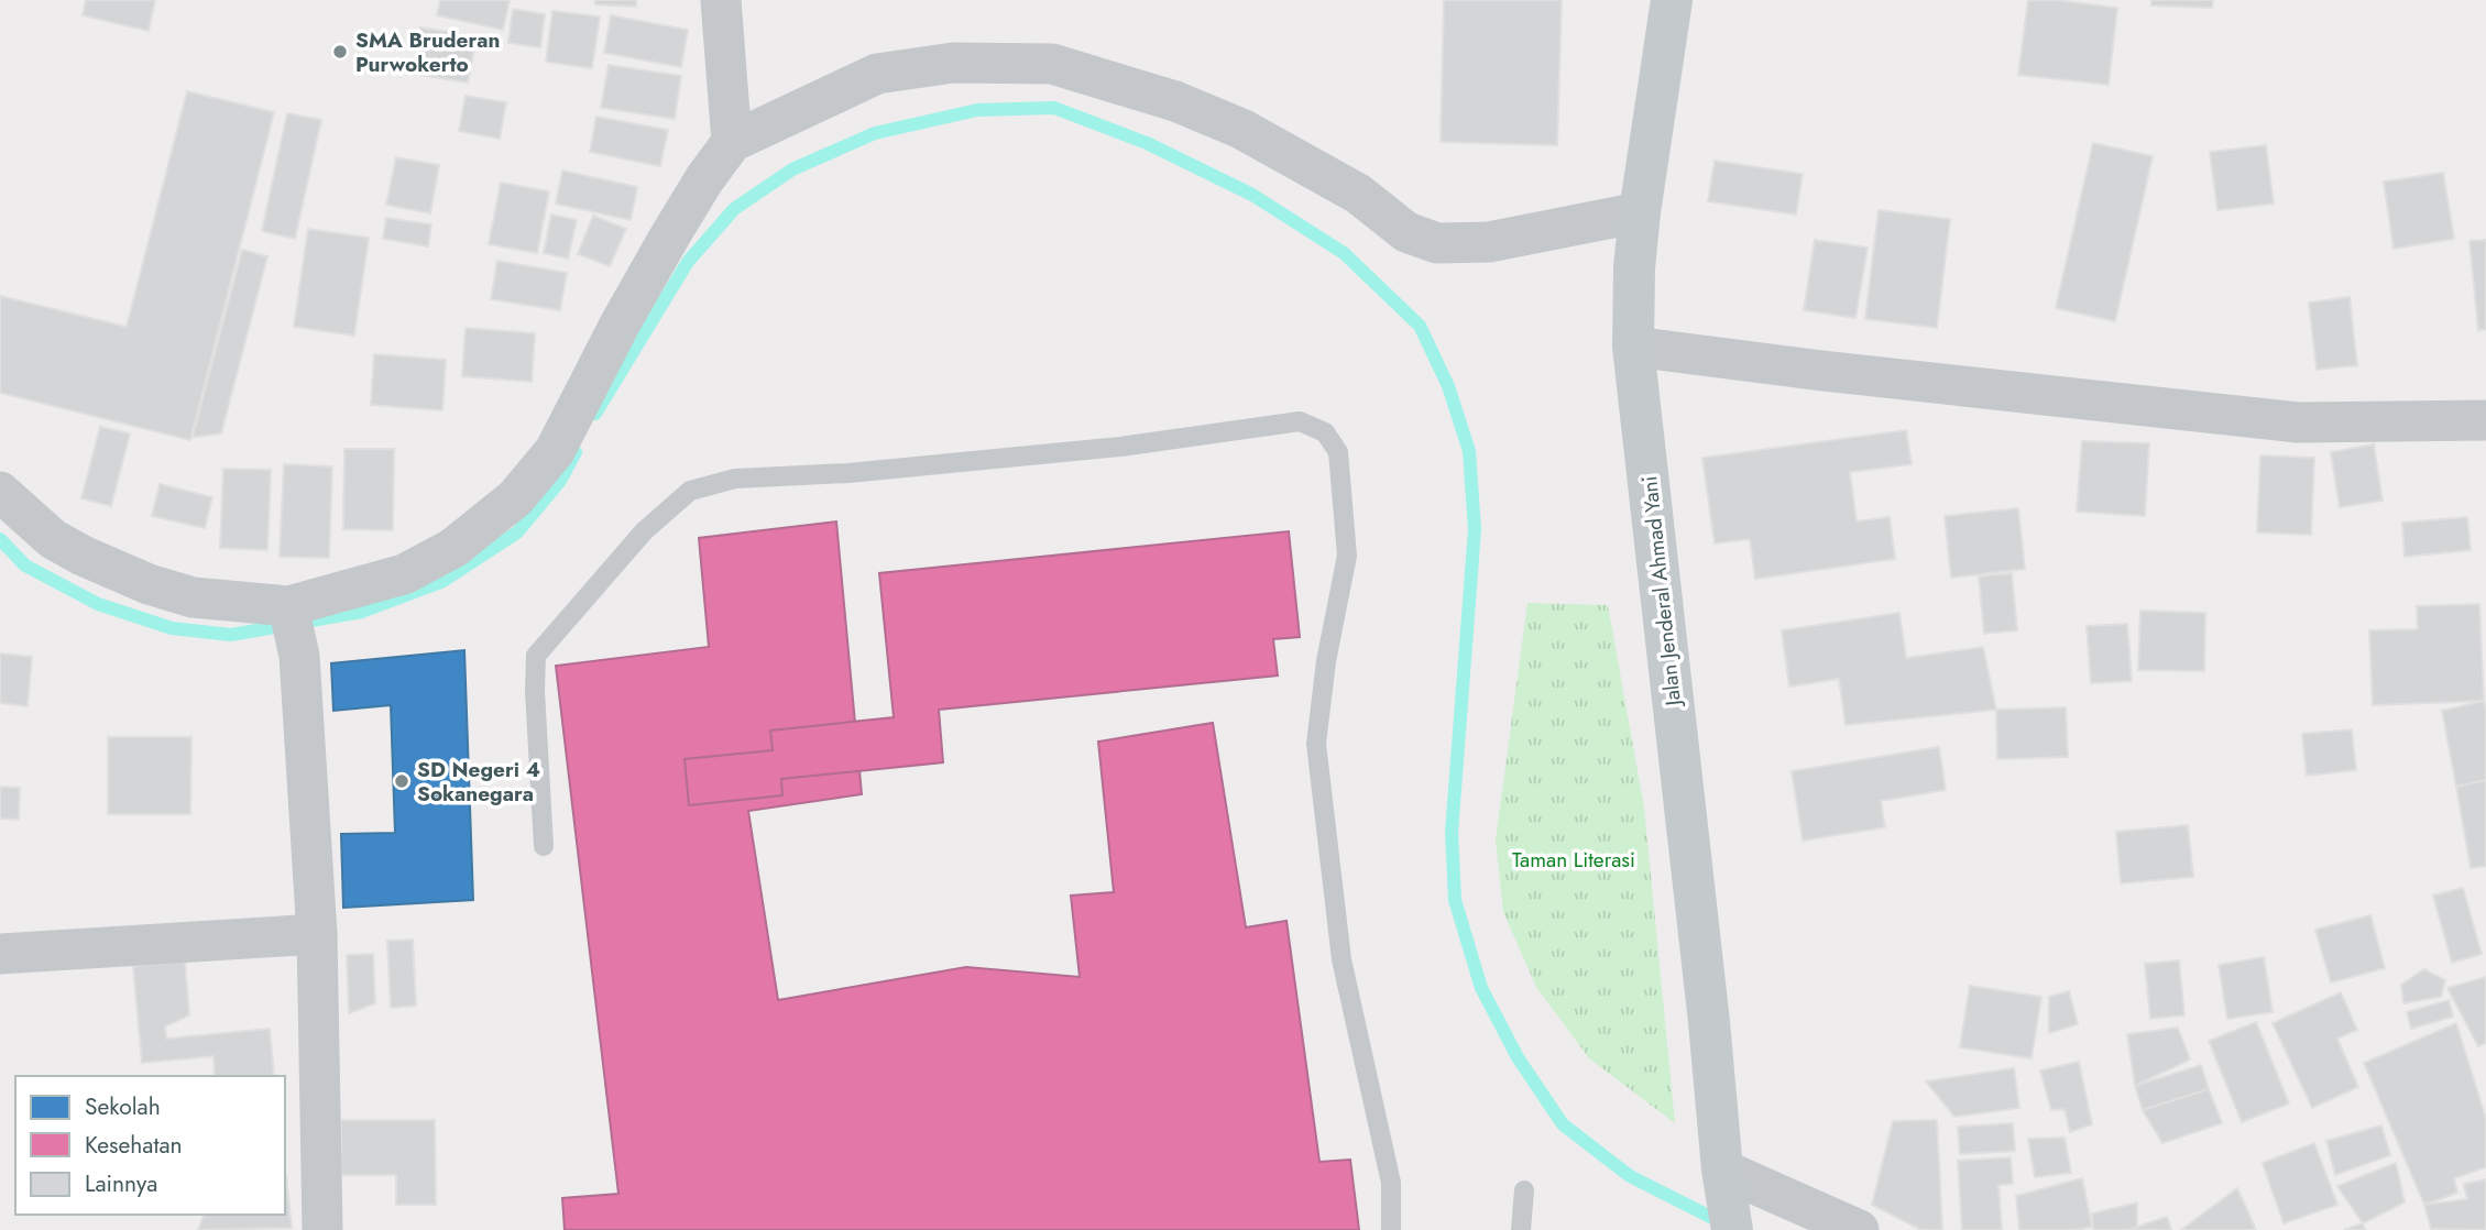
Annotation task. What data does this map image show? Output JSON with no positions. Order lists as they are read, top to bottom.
{
  "streets": {
    "main road": ["Jalan Jenderal Ahmad Yani"]
  },
  "parks": ["Taman Literasi"],
  "places": ["SMA Bruderan Purwokerto", "SD Negeri 4 Sokanegara"],
  "legend": ["Sekolah", "Kesehatan", "Lainnya"]
}
